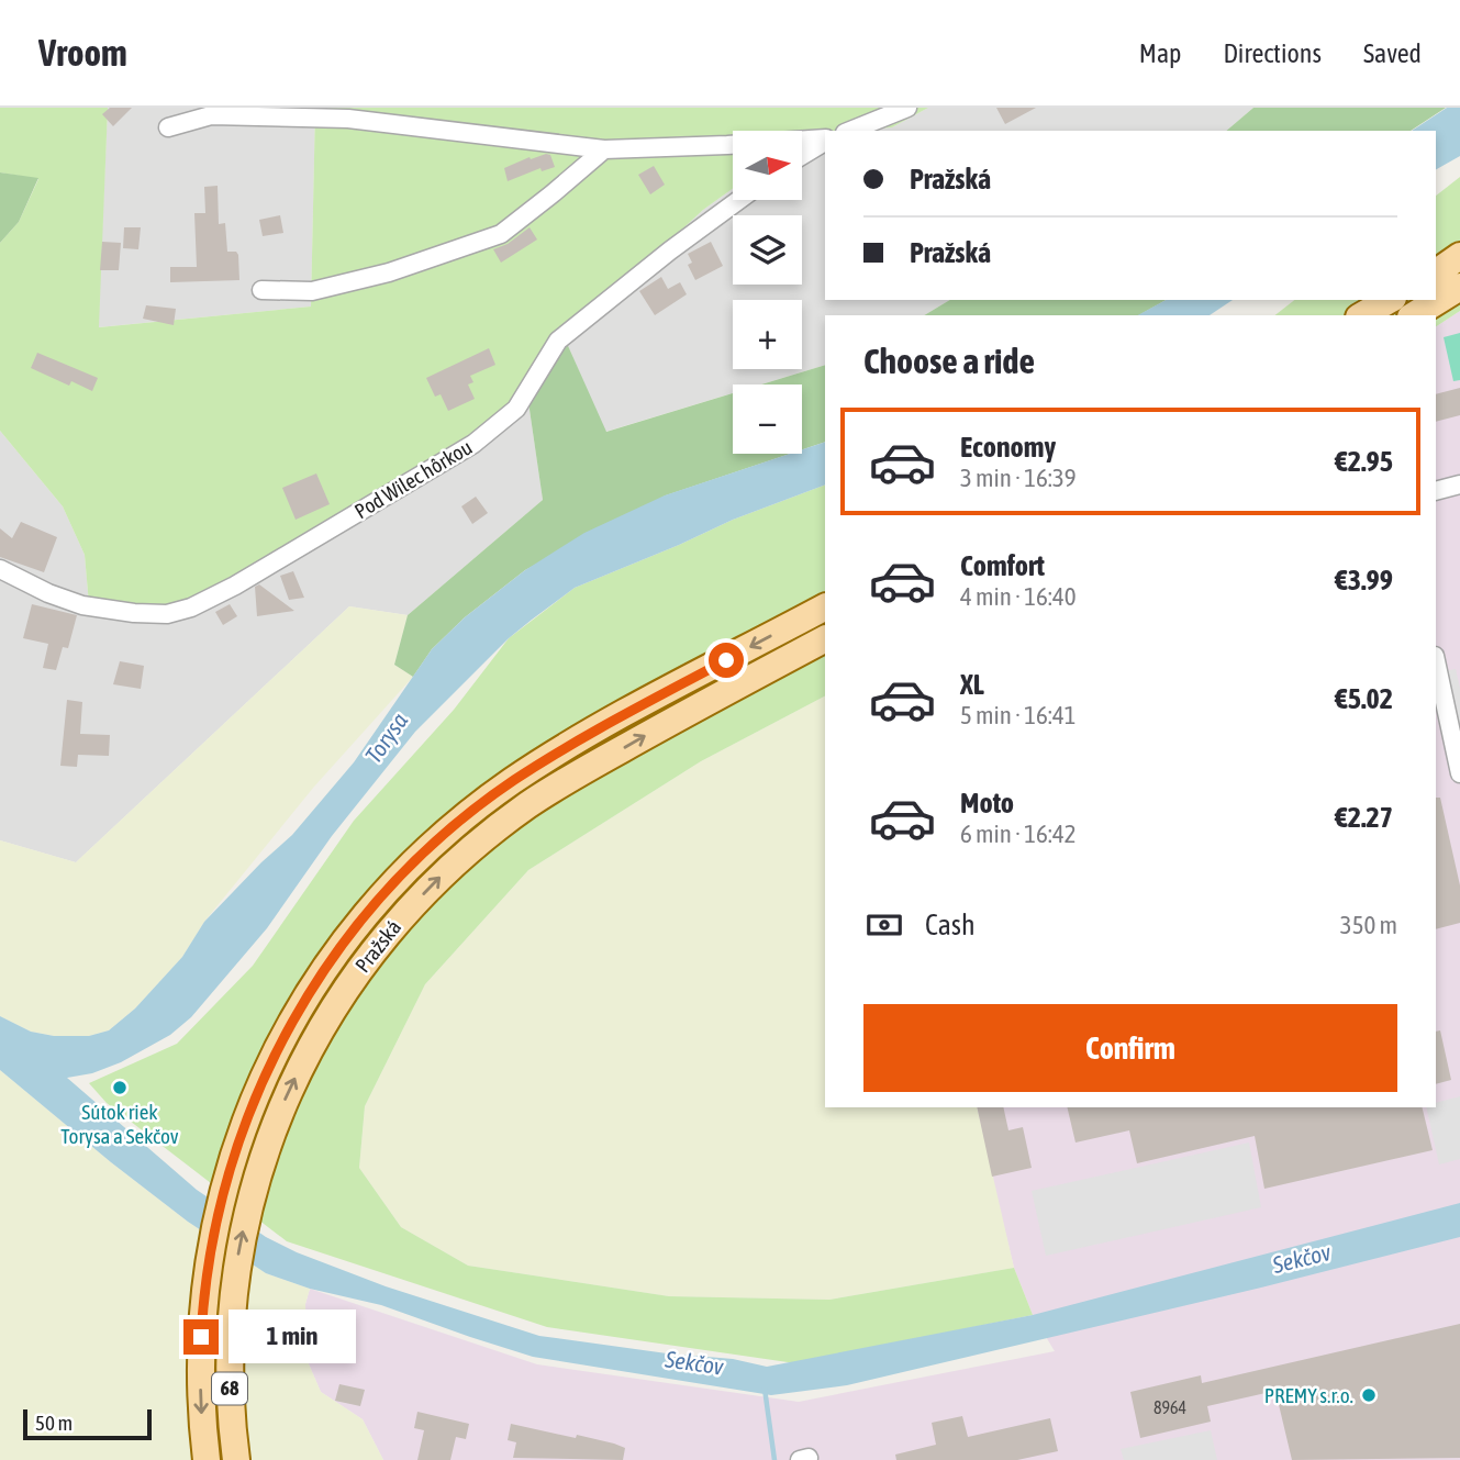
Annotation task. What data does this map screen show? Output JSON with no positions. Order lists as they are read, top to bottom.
{
  "streets": {
    "main road": ["Pražská", "68"],
    "street": ["Pod Wilec hôrkou"]
  },
  "water": ["Torysa", "Sekčov"],
  "places": ["Sútok riek Torysa a Sekčov", "PREMY s.r.o."],
  "house_numbers": ["8964"],
  "scale_bar": "50 m",
  "north": "right",
  "page": {
    "header": "Vroom",
    "nav": ["Map", "Directions", "Saved"],
    "map_buttons": ["+", "−"],
    "banner": ["Pražská", "Pražská"],
    "heading": "Choose a ride",
    "list": [
      {
        "name": "Economy",
        "note": "3 min · 16:39",
        "value": "€2.95"
      },
      {
        "name": "Comfort",
        "note": "4 min · 16:40",
        "value": "€3.99"
      },
      {
        "name": "XL",
        "note": "5 min · 16:41",
        "value": "€5.02"
      },
      {
        "name": "Moto",
        "note": "6 min · 16:42",
        "value": "€2.27"
      }
    ],
    "pay": ["Cash", "350 m"],
    "buttons": "Confirm",
    "bubble": "1 min",
    "scale": "50 m"
  }
}
